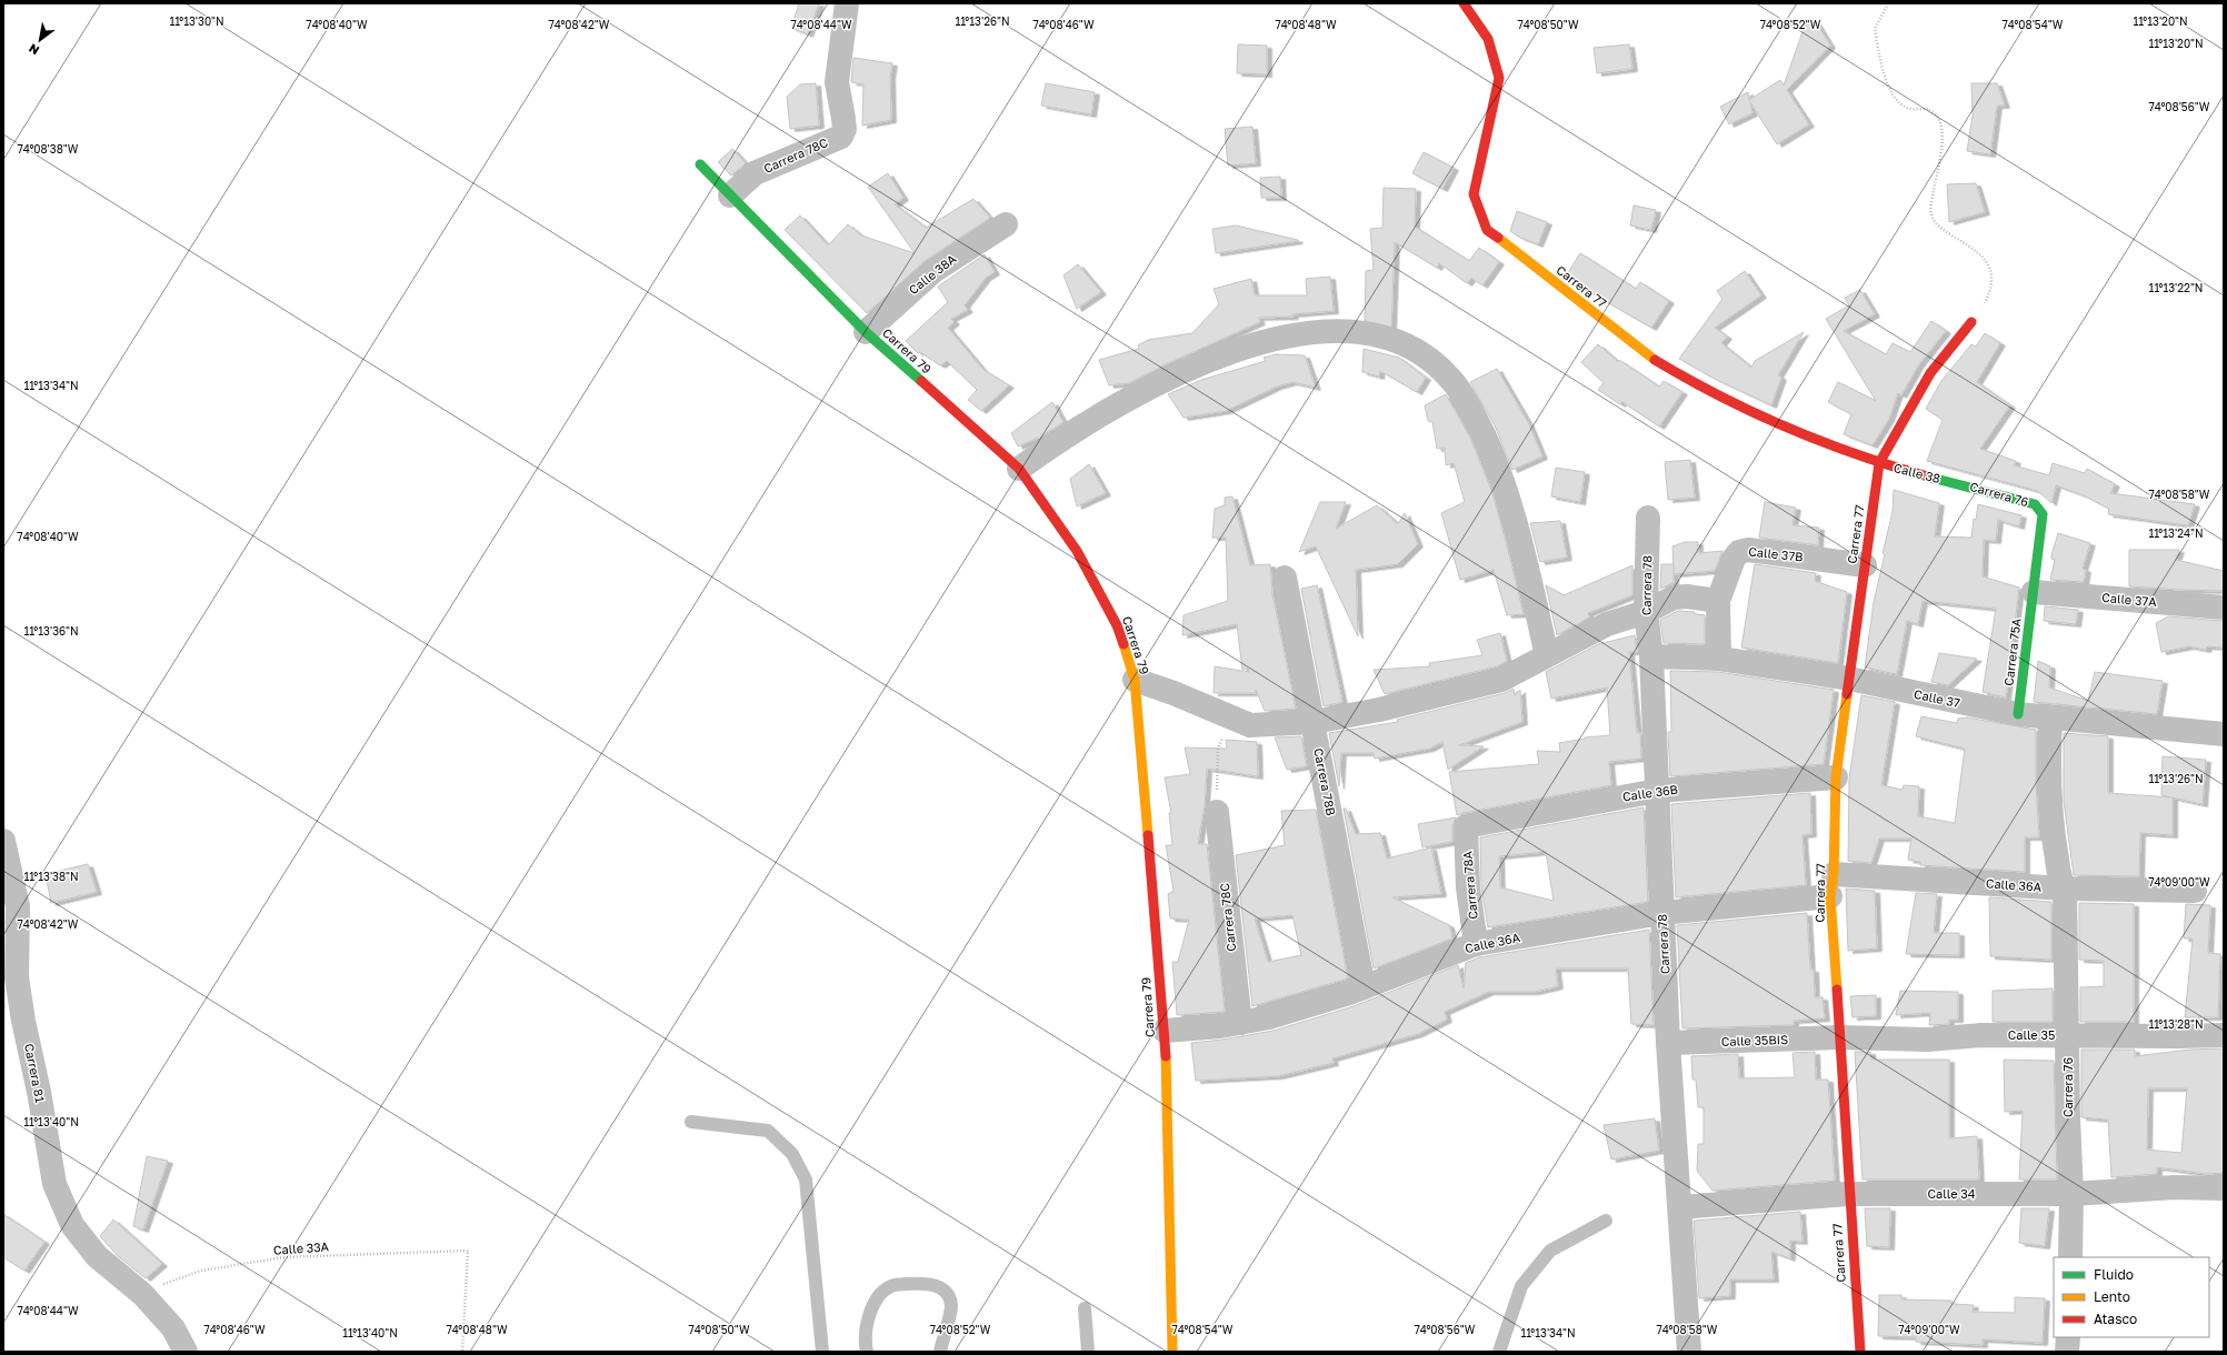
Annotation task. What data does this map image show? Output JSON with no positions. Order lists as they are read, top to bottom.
{
  "streets": {
    "street": [
      "Carrera 78C",
      "Calle 38A",
      "Carrera 77",
      "Carrera 79",
      "Calle 38",
      "Carrera 76",
      "Calle 37B",
      "Carrera 78",
      "Calle 37A",
      "Carrera 75A",
      "Calle 37",
      "Carrera 78B",
      "Calle 36B",
      "Carrera 78A",
      "Calle 36A",
      "Calle 35",
      "Calle 35BIS",
      "Carrera 81",
      "Calle 34"
    ],
    "path": ["Calle 33A"]
  },
  "crossings": [
    ["Carrera 78C", "Carrera 79"],
    ["Carrera 78C", "Calle 36A"],
    ["Calle 38A", "Carrera 79"],
    ["Carrera 77", "Calle 38"],
    ["Carrera 77", "Calle 37B"],
    ["Carrera 77", "Calle 37"],
    ["Carrera 77", "Calle 36B"],
    ["Carrera 77", "Calle 36A"],
    ["Carrera 77", "Calle 35"],
    ["Carrera 77", "Calle 35BIS"],
    ["Carrera 77", "Calle 34"],
    ["Carrera 79", "Calle 36A"],
    ["Calle 38", "Carrera 76"],
    ["Carrera 76", "Calle 37A"],
    ["Carrera 76", "Carrera 75A"],
    ["Carrera 76", "Calle 37"],
    ["Carrera 76", "Calle 36A"],
    ["Carrera 76", "Calle 35"],
    ["Carrera 76", "Calle 34"],
    ["Carrera 78", "Calle 37"],
    ["Carrera 78", "Calle 36B"],
    ["Carrera 78", "Calle 36A"],
    ["Carrera 78", "Calle 35BIS"],
    ["Carrera 78", "Calle 34"],
    ["Calle 37A", "Carrera 75A"],
    ["Carrera 75A", "Calle 37"],
    ["Carrera 78B", "Calle 36A"],
    ["Calle 36B", "Carrera 78A"],
    ["Carrera 78A", "Calle 36A"],
    ["Calle 35", "Calle 35BIS"],
    ["Carrera 81", "Calle 33A"]
  ],
  "legend": ["Fluido", "Lento", "Atasco"],
  "north": "bottom left",
  "coordinates": [
    "11°13'30\"N",
    "11°13'26\"N",
    "11°13'20\"N",
    "74°08'40\"W",
    "74°08'42\"W",
    "74°08'44\"W",
    "74°08'46\"W",
    "74°08'48\"W",
    "74°08'50\"W",
    "74°08'52\"W",
    "74°08'54\"W",
    "74°08'56\"W",
    "74°08'38\"W",
    "11°13'22\"N",
    "11°13'34\"N",
    "74°08'58\"W",
    "11°13'24\"N",
    "11°13'36\"N",
    "11°13'38\"N",
    "74°09'00\"W",
    "11°13'28\"N",
    "11°13'40\"N"
  ]
}
